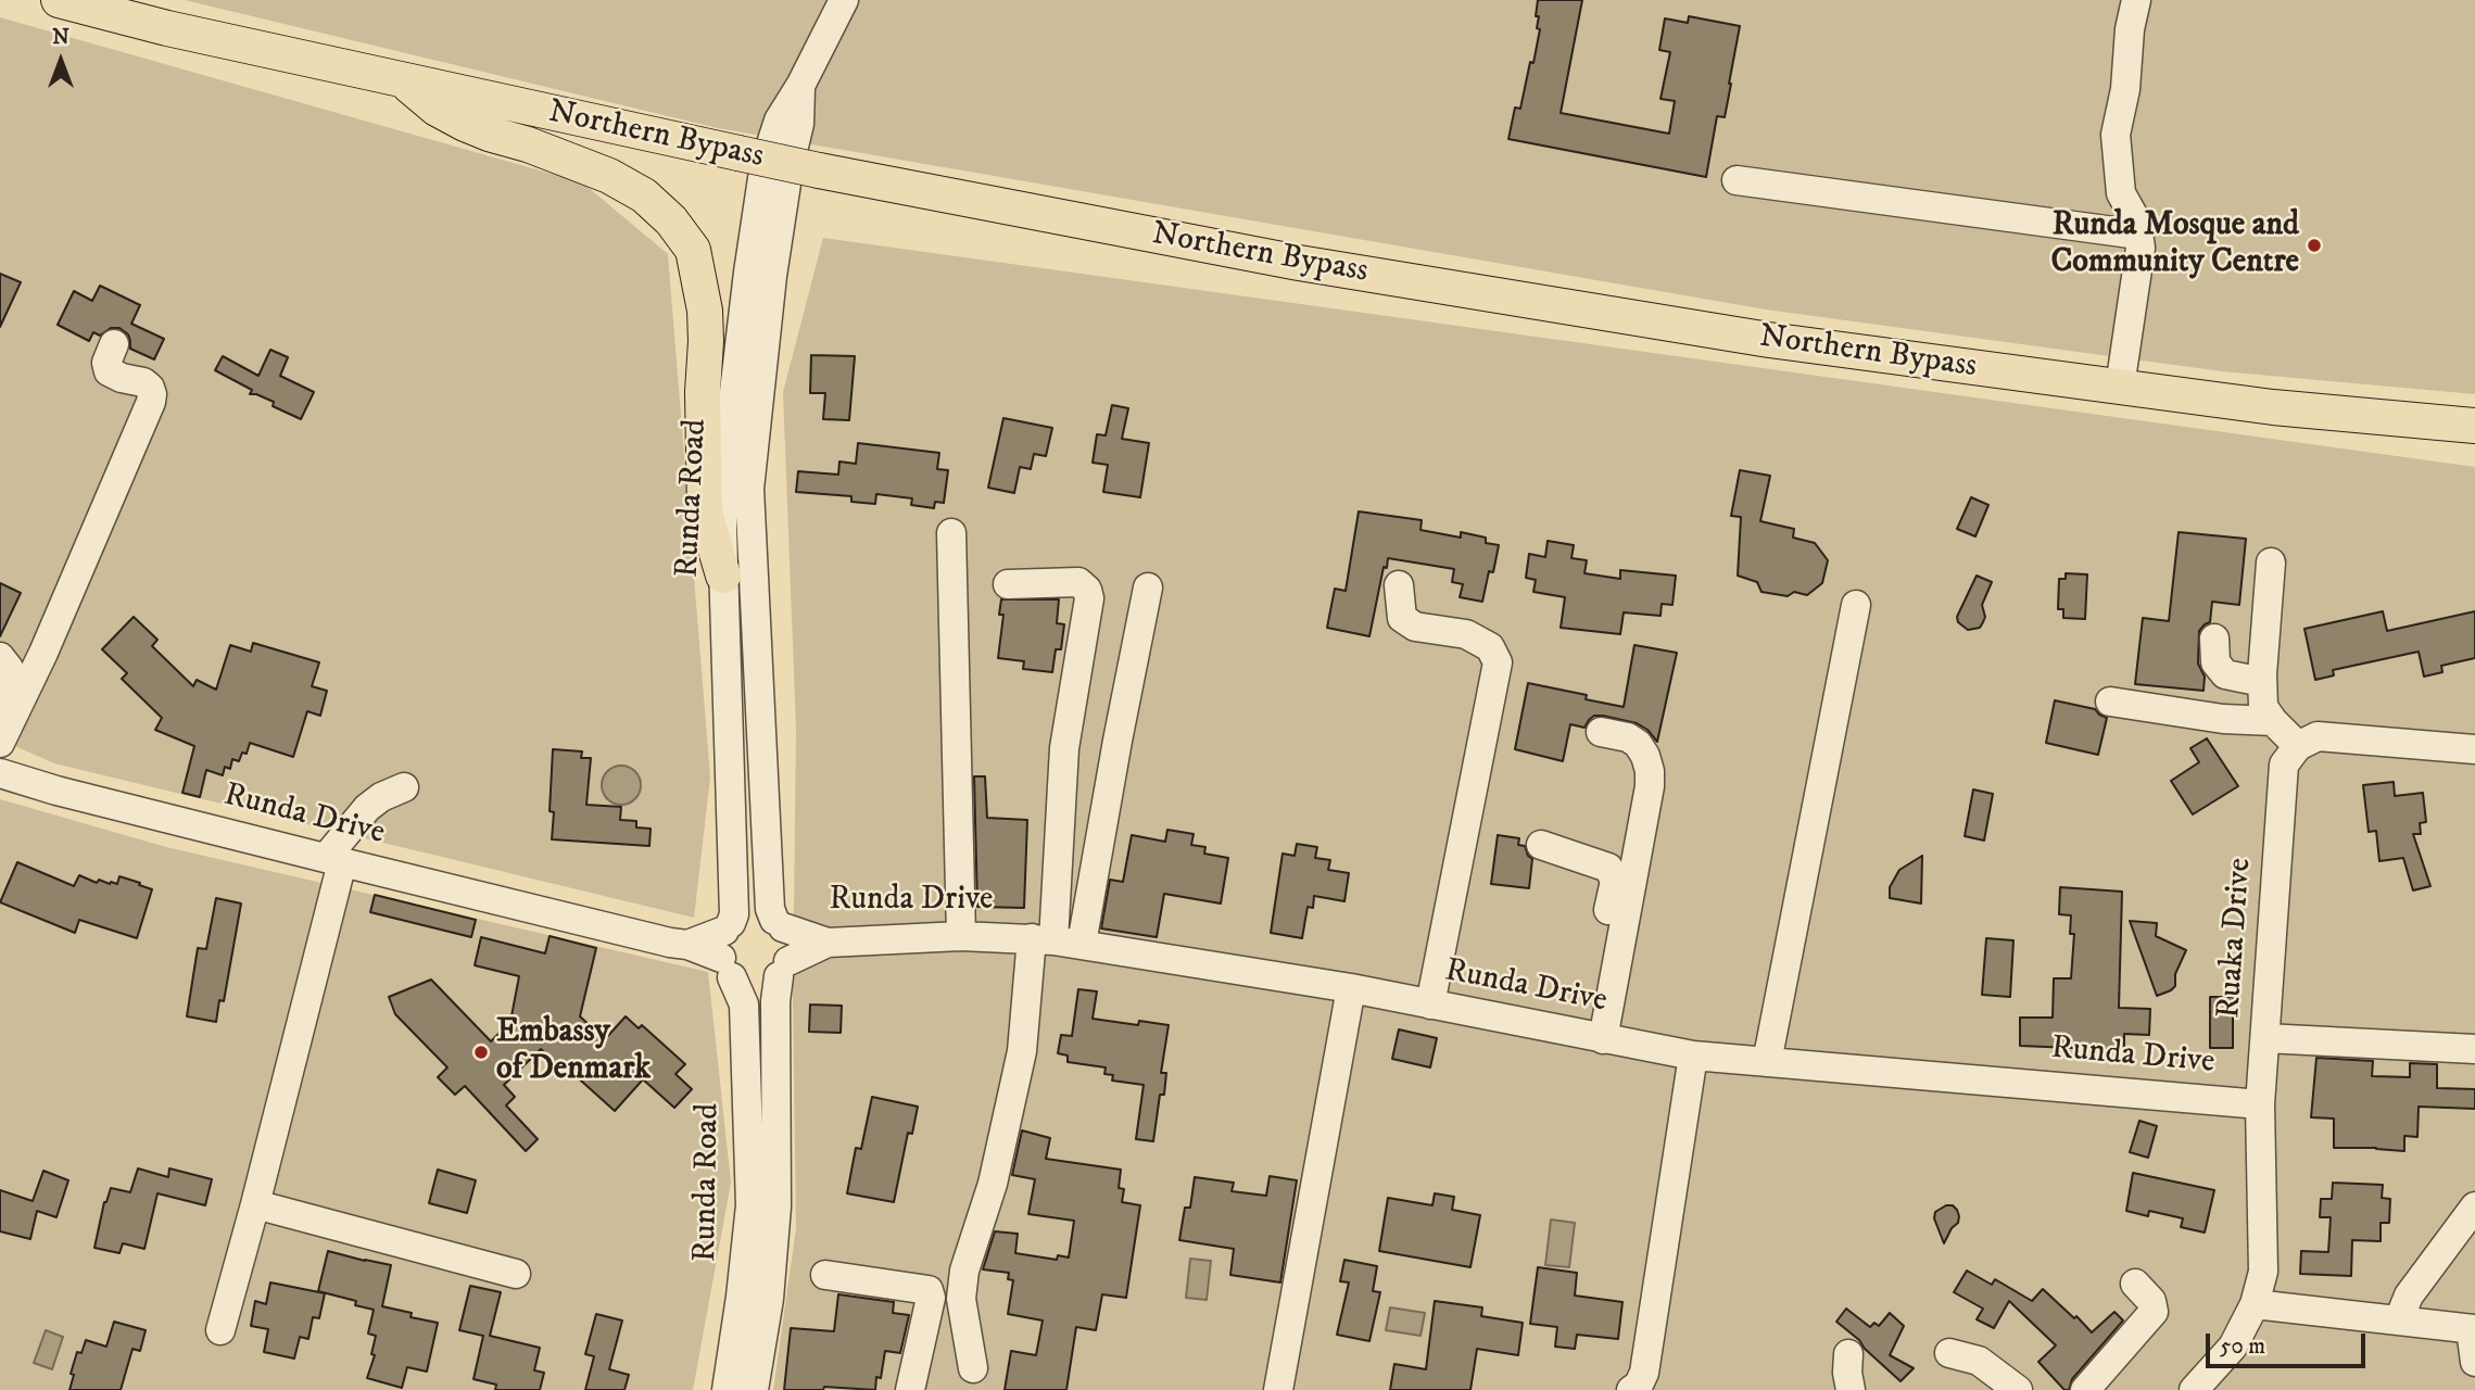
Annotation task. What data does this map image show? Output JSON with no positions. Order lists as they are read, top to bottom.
{
  "streets": {
    "main road": ["Northern Bypass"],
    "street": ["Runda Road", "Runda Drive", "Ruaka Drive"]
  },
  "crossings": [
    ["Runda Road", "Runda Drive"],
    ["Runda Drive", "Ruaka Drive"]
  ],
  "places": ["Runda Mosque and Community Centre", "Embassy of Denmark"],
  "scale_bar": "50 m",
  "north": "top"
}
